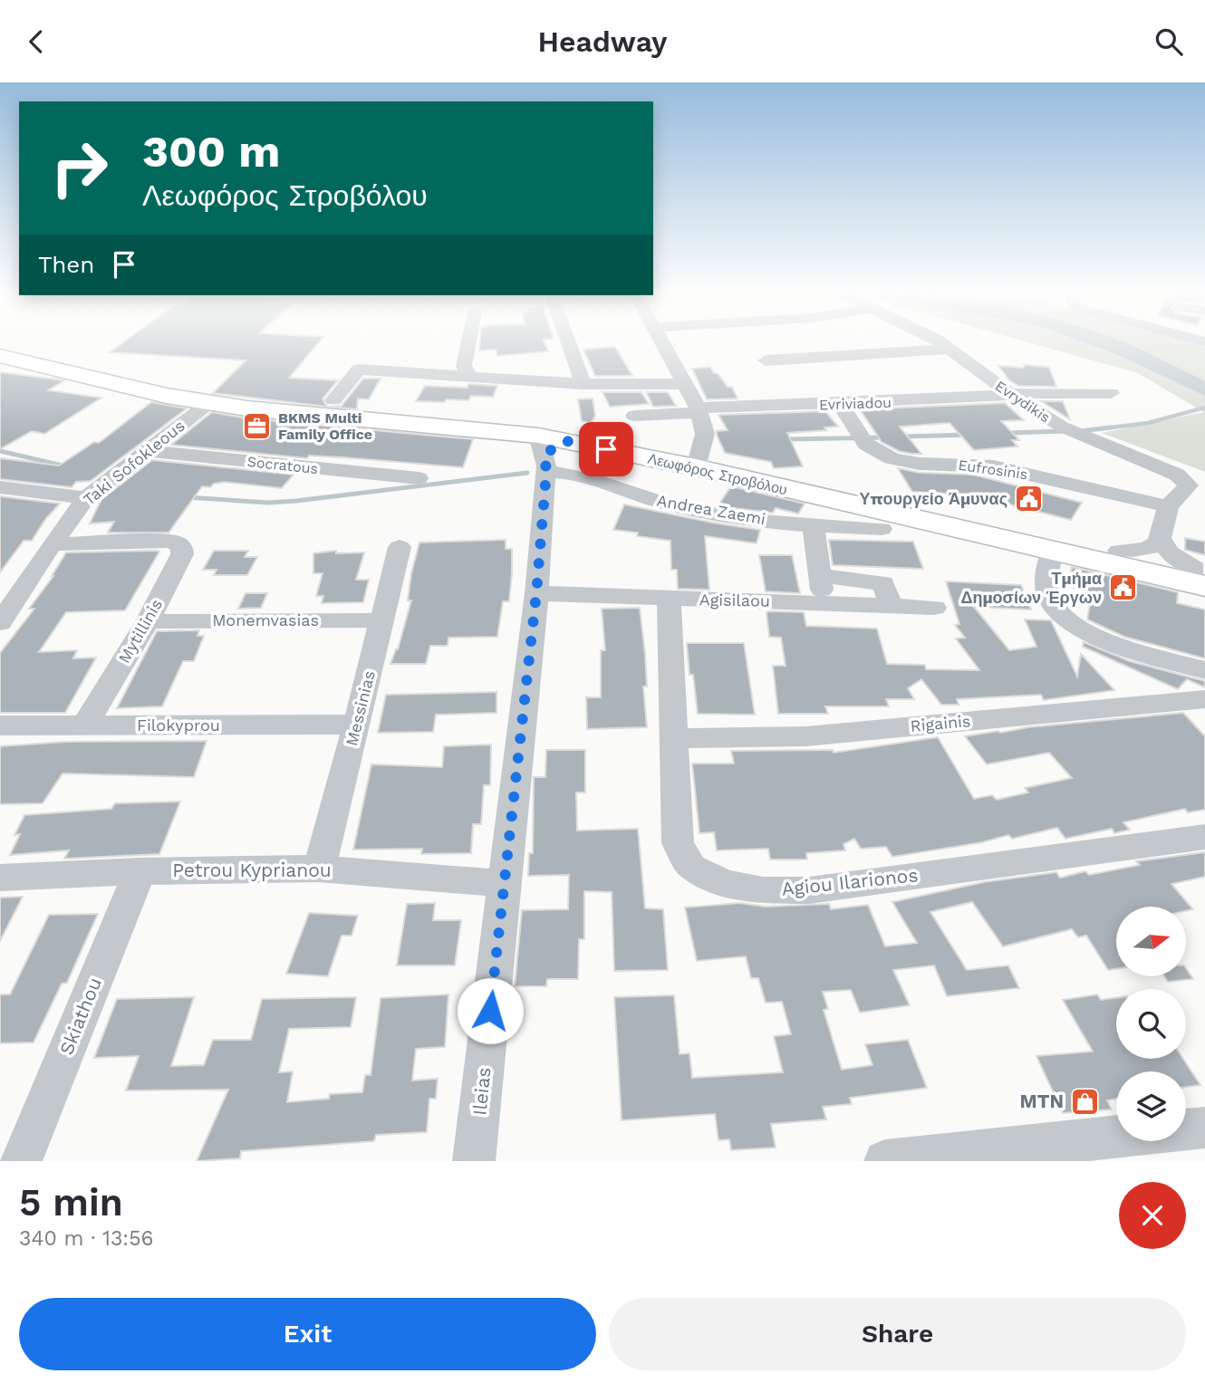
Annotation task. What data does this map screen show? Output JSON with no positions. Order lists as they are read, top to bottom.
{
  "streets": {
    "main road": ["Λεωφόρος Στροβόλου"],
    "street": [
      "Evrydikis",
      "Evriviadou",
      "Taki Sofokleous",
      "Socratous",
      "Eufrosinis",
      "Andrea Zaemi",
      "Agisilaou",
      "Monemvasias",
      "Mytillinis",
      "Messinias",
      "Rigainis",
      "Filokyprou",
      "Petrou Kyprianou",
      "Agiou Ilarionos",
      "Skiathou",
      "Ileias"
    ]
  },
  "crossings": [
    ["Evrydikis", "Evriviadou"],
    ["Evrydikis", "Eufrosinis"],
    ["Evriviadou", "Eufrosinis"],
    ["Taki Sofokleous", "Socratous"],
    ["Taki Sofokleous", "Λεωφόρος Στροβόλου"],
    ["Taki Sofokleous", "Mytillinis"],
    ["Λεωφόρος Στροβόλου", "Andrea Zaemi"],
    ["Λεωφόρος Στροβόλου", "Ileias"],
    ["Andrea Zaemi", "Ileias"],
    ["Agisilaou", "Agiou Ilarionos"],
    ["Agisilaou", "Ileias"],
    ["Monemvasias", "Mytillinis"],
    ["Monemvasias", "Messinias"],
    ["Mytillinis", "Filokyprou"],
    ["Messinias", "Filokyprou"],
    ["Messinias", "Petrou Kyprianou"],
    ["Rigainis", "Agiou Ilarionos"],
    ["Petrou Kyprianou", "Skiathou"],
    ["Petrou Kyprianou", "Ileias"]
  ],
  "places": {
    "office": ["BKMS Multi Family Office"],
    "public building": ["Υπουργείο Άμυνας", "Τμήμα Δημοσίων Έργων"],
    "shop": ["MTN"]
  },
  "north": "right",
  "page": {
    "header": "Headway",
    "turn": ["300 m", "Λεωφόρος Στροβόλου"],
    "then": "Then",
    "heading": ["5 min", "340 m · 13:56"],
    "buttons": ["Exit", "Share"]
  }
}
